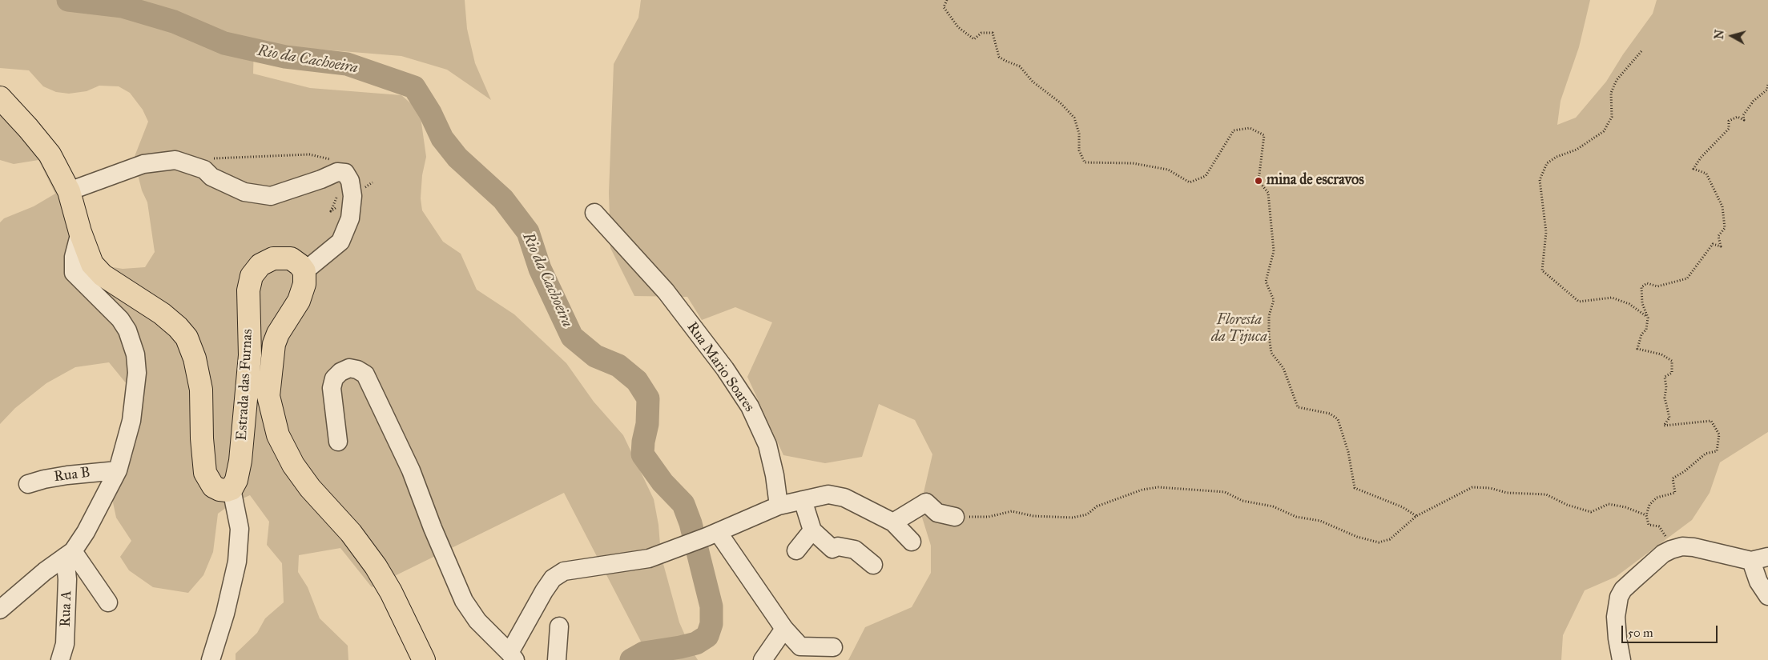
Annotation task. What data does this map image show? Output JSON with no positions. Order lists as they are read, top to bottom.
{
  "streets": {
    "main road": ["Estrada das Furnas"],
    "street": ["Rua Mario Soares", "Rua B", "Rua A"]
  },
  "water": ["Rio da Cachoeira"],
  "parks": ["Floresta da Tijuca"],
  "places": ["mina de escravos"],
  "scale_bar": "50 m",
  "north": "left"
}
